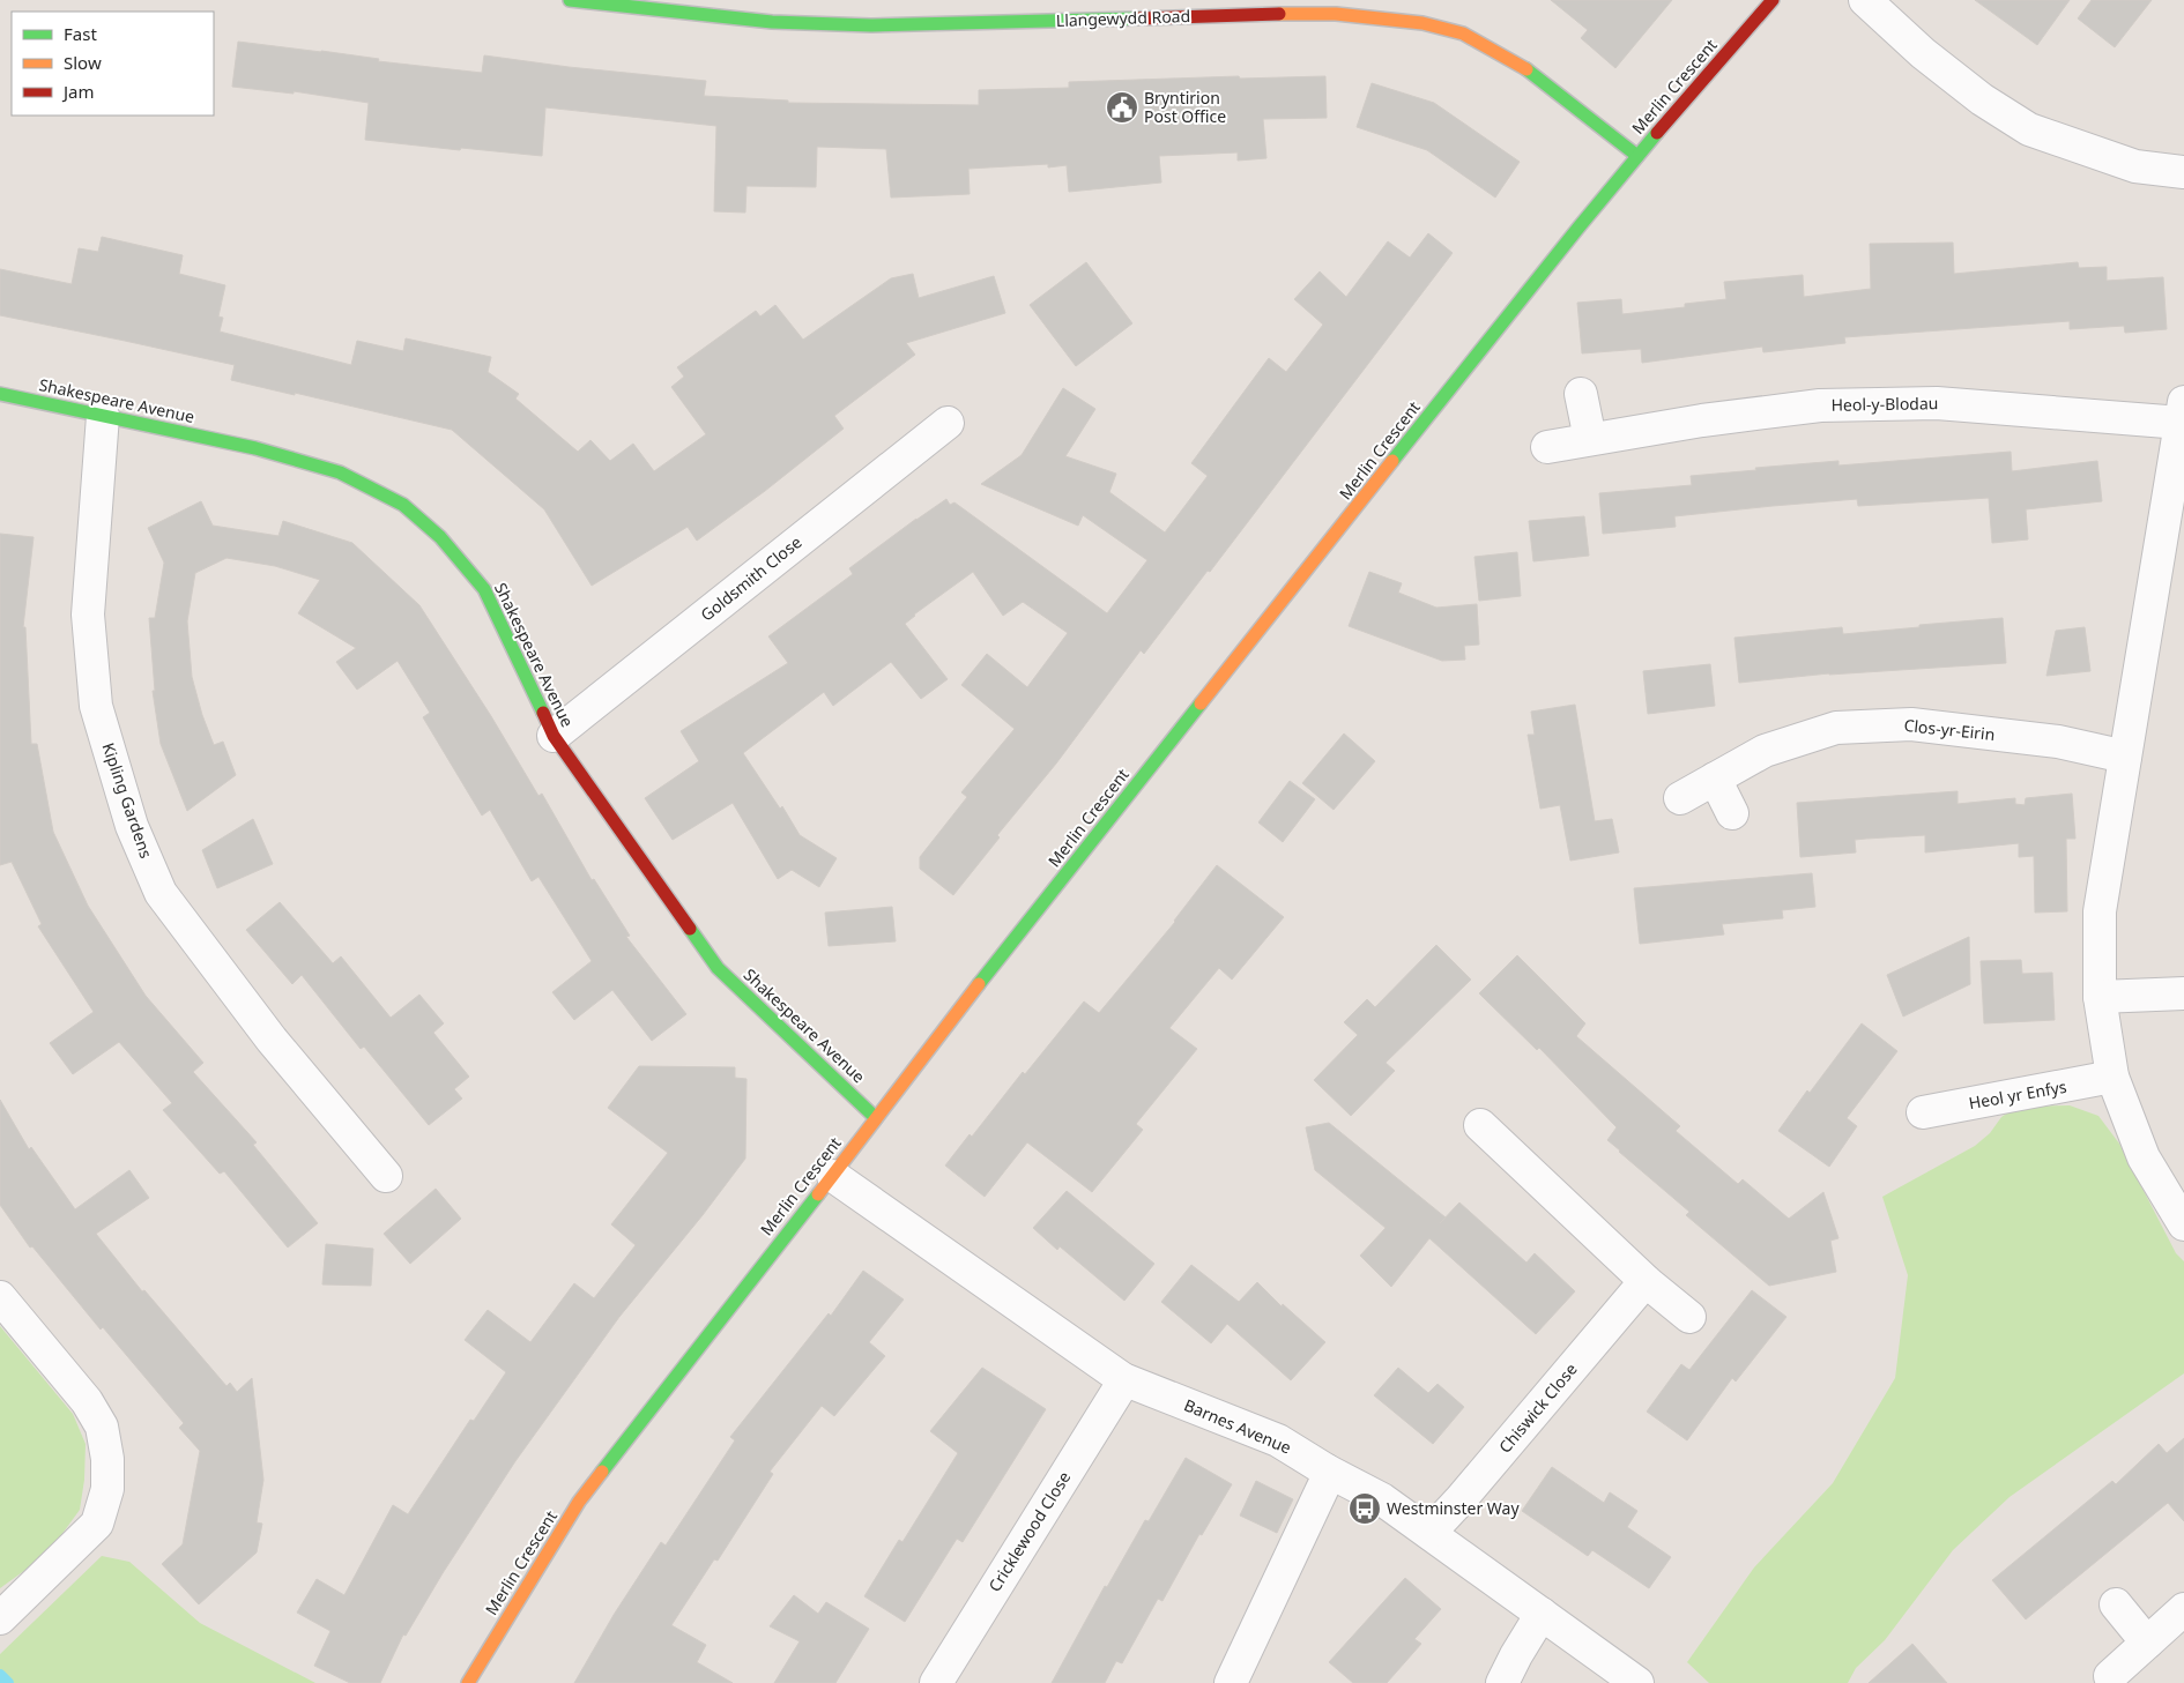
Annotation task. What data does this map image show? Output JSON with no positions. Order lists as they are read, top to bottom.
{
  "streets": {
    "street": [
      "Llangewydd Road",
      "Merlin Crescent",
      "Shakespeare Avenue",
      "Heol-y-Blodau",
      "Goldsmith Close",
      "Clos-yr-Eirin",
      "Kipling Gardens",
      "Heol yr Enfys",
      "Chiswick Close",
      "Barnes Avenue",
      "Cricklewood Close"
    ]
  },
  "crossings": [
    ["Llangewydd Road", "Merlin Crescent"],
    ["Merlin Crescent", "Shakespeare Avenue"],
    ["Merlin Crescent", "Barnes Avenue"],
    ["Shakespeare Avenue", "Goldsmith Close"],
    ["Shakespeare Avenue", "Kipling Gardens"],
    ["Chiswick Close", "Barnes Avenue"],
    ["Barnes Avenue", "Cricklewood Close"]
  ],
  "places": {
    "public building": ["Bryntirion Post Office"],
    "bus stop": ["Westminster Way"]
  },
  "legend": ["Fast", "Slow", "Jam"]
}
